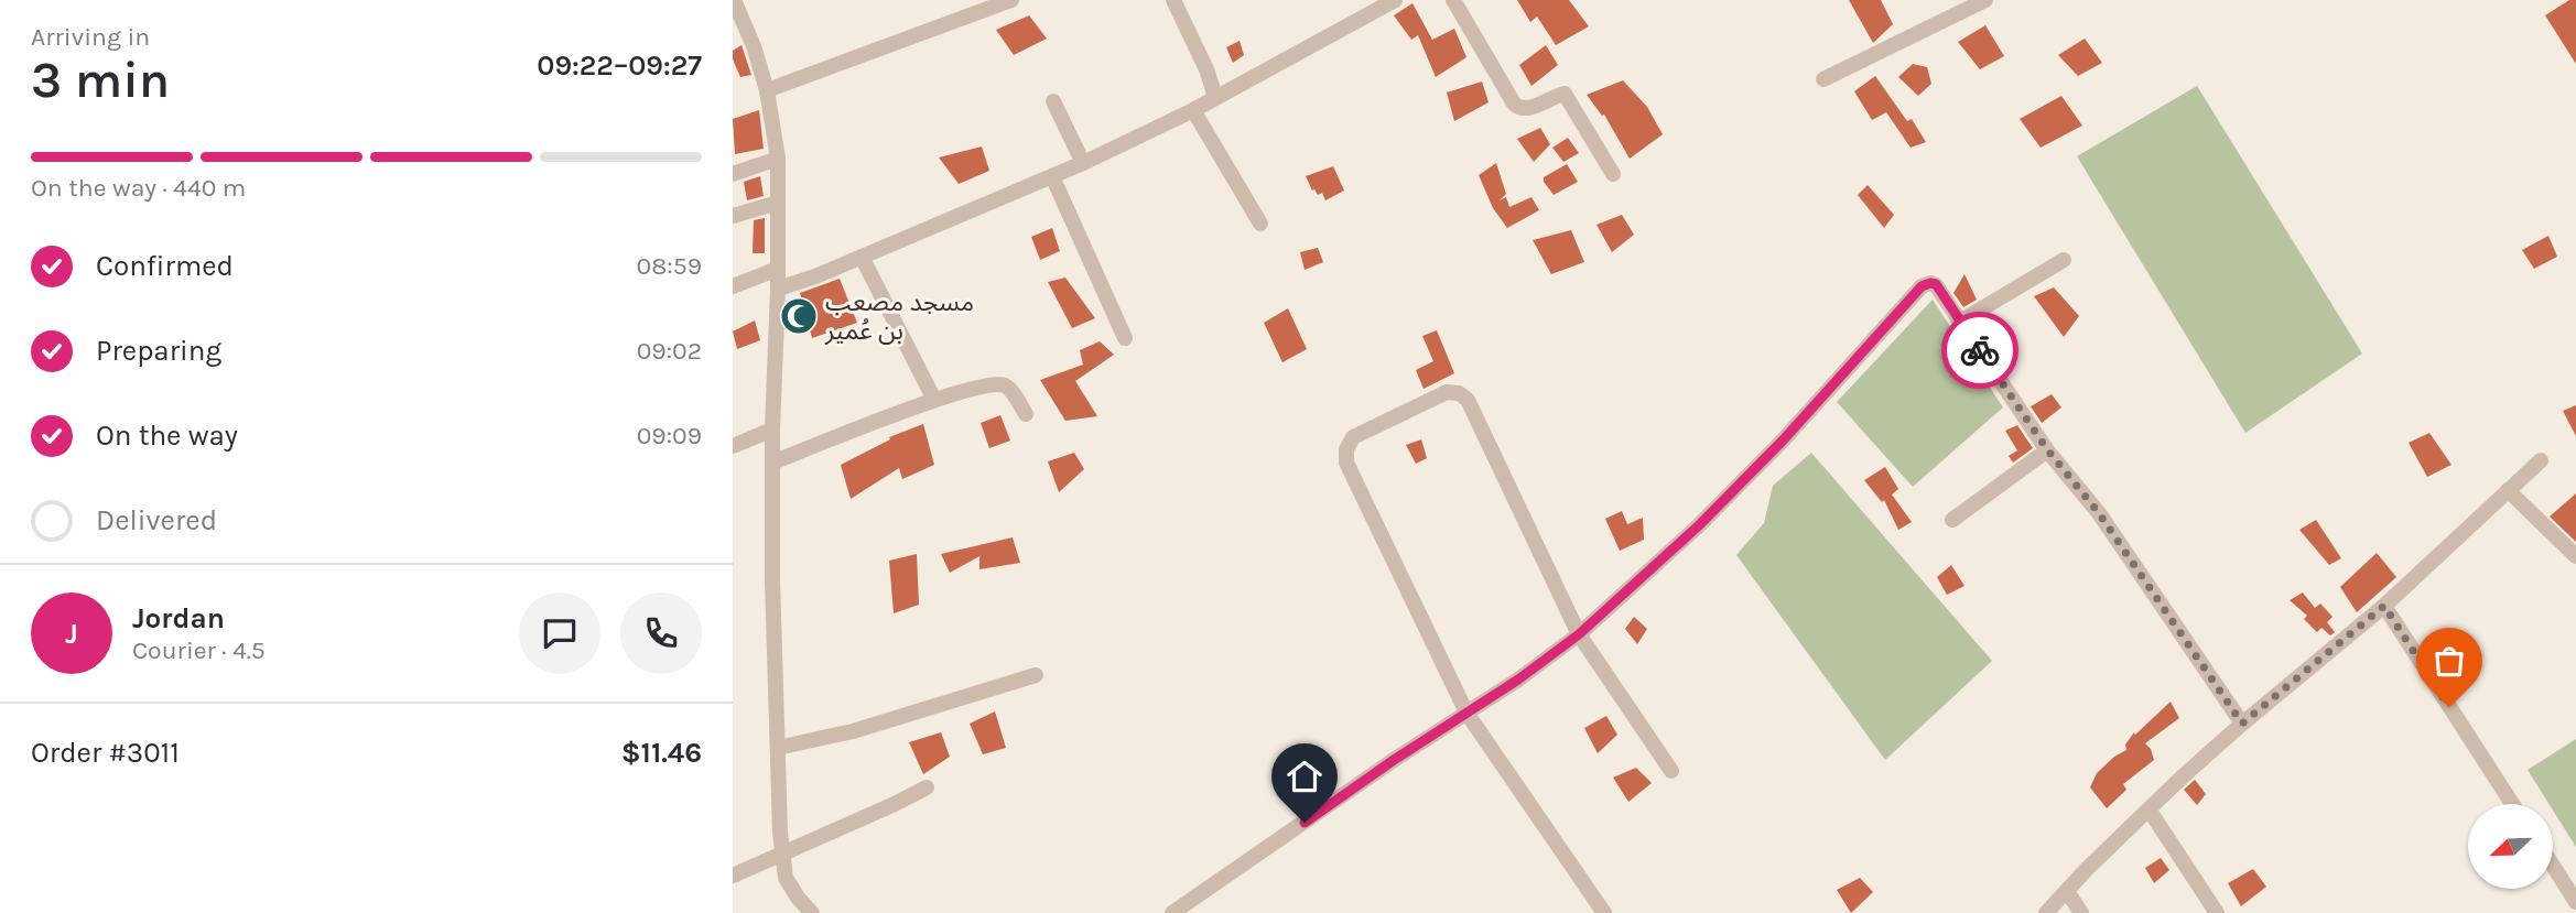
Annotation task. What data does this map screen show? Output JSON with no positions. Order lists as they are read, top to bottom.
{
  "places": {
    "mosque": ["مسجد مصعب بن عُمير"]
  },
  "north": "bottom left",
  "page": {
    "heading": ["3 min", "Arriving in", "09:22–09:27"],
    "panel": [
      "Jordan",
      "Courier · 4.5",
      "Order #3011",
      "$11.46"
    ],
    "bar": "On the way · 440 m",
    "list": [
      ["Confirmed", "08:59"],
      ["Preparing", "09:02"],
      ["On the way", "09:09"],
      "Delivered"
    ],
    "round": "J"
  }
}
